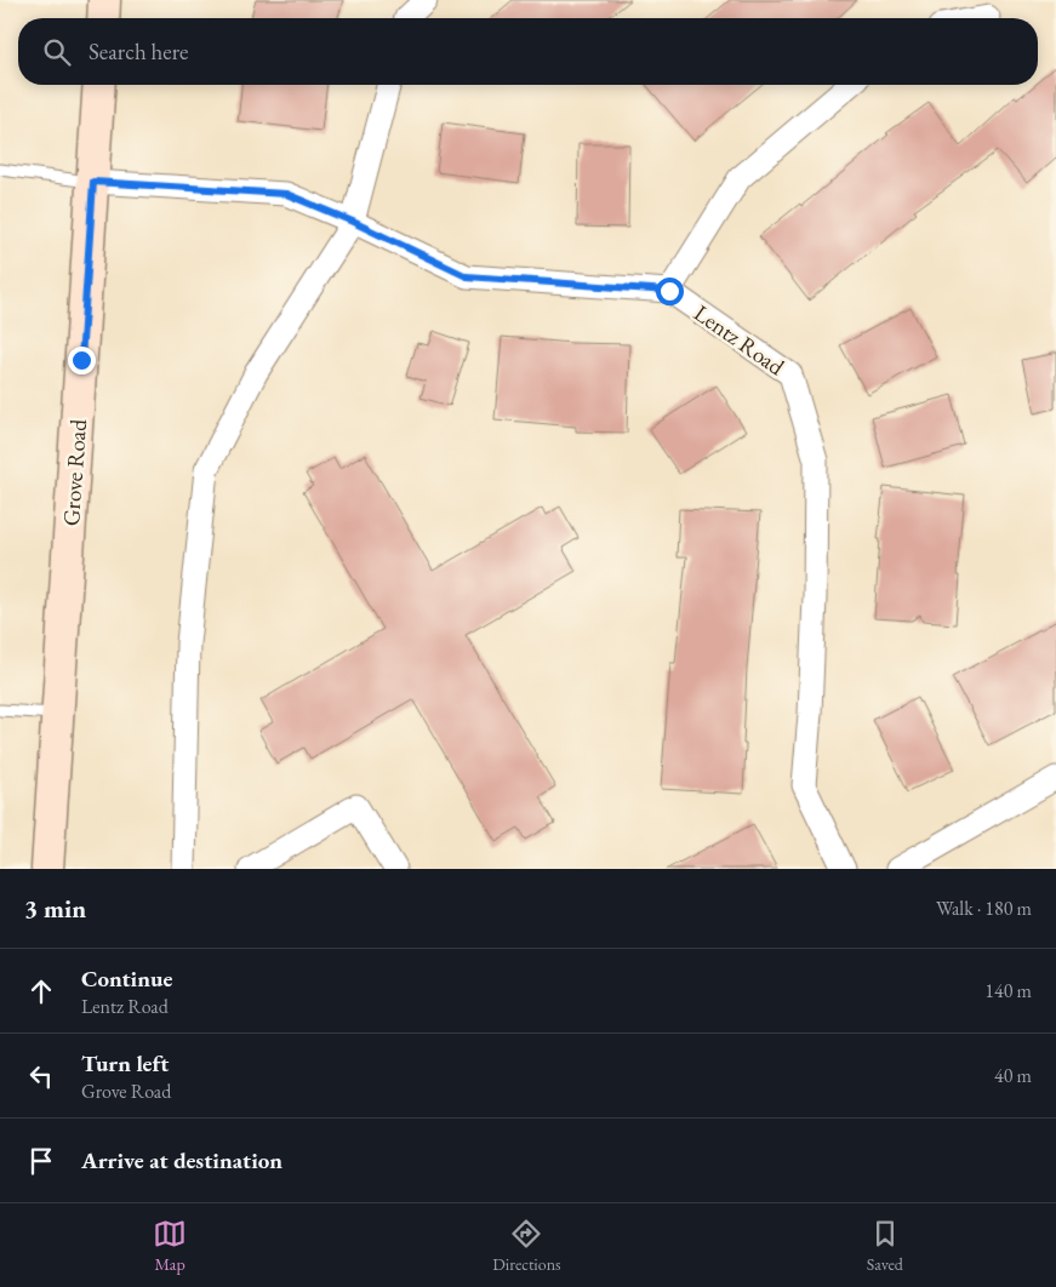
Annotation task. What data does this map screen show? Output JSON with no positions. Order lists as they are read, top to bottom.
{
  "streets": {
    "main road": ["Grove Road"],
    "street": ["Lentz Road"]
  },
  "page": {
    "search": "Search here",
    "heading": ["3 min", "Walk · 180 m"],
    "list": [
      ["Continue", "Lentz Road", "140 m"],
      ["Turn left", "Grove Road", "40 m"],
      "Arrive at destination"
    ],
    "nav": ["Map", "Directions", "Saved"]
  }
}
